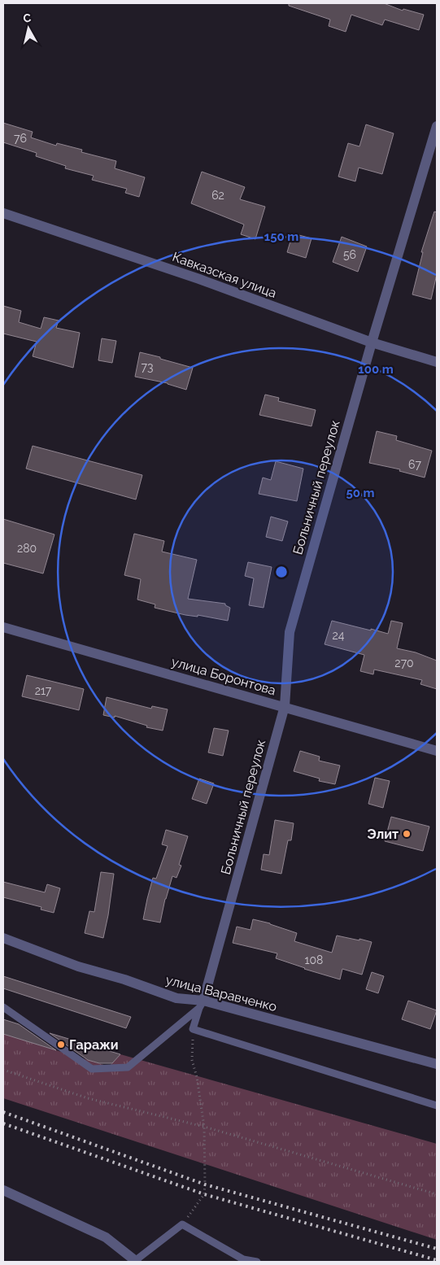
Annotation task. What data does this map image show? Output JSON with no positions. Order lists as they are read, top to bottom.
{
  "streets": {
    "street": [
      "Кавказская улица",
      "Больничный переулок",
      "улица Боронтова",
      "улица Варавченко"
    ]
  },
  "crossings": [
    ["Кавказская улица", "Больничный переулок"],
    ["Больничный переулок", "улица Боронтова"],
    ["Больничный переулок", "улица Варавченко"]
  ],
  "places": ["Элит", "Гаражи"],
  "house_numbers": [
    "76",
    "62",
    "56",
    "73",
    "67",
    "280",
    "24",
    "270",
    "217",
    "108"
  ],
  "north": "top",
  "rings": ["150 m", "100 m", "50 m"]
}
